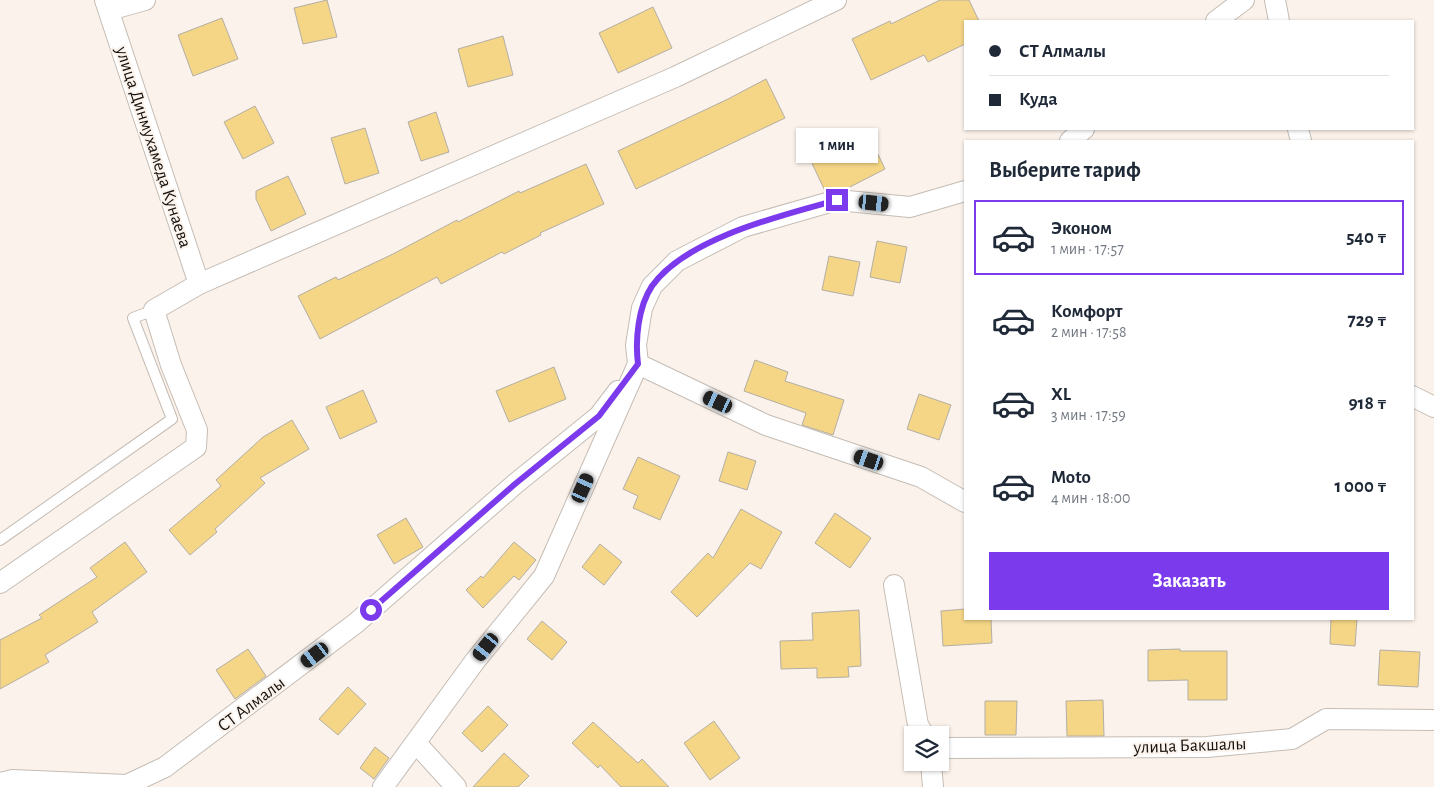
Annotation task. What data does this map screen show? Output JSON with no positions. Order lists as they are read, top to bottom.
{
  "streets": {
    "street": ["улица Динмухамеда Кунаева", "СТ Алмалы", "улица Бакшалы"]
  },
  "page": {
    "banner": ["СТ Алмалы", "Куда"],
    "bubble": "1 мин",
    "heading": "Выберите тариф",
    "list": [
      {
        "name": "Эконом",
        "note": "1 мин · 17:57",
        "value": "540 ₸"
      },
      {
        "name": "Комфорт",
        "note": "2 мин · 17:58",
        "value": "729 ₸"
      },
      {
        "name": "XL",
        "note": "3 мин · 17:59",
        "value": "918 ₸"
      },
      {
        "name": "Moto",
        "note": "4 мин · 18:00",
        "value": "1 000 ₸"
      }
    ],
    "buttons": "Заказать"
  }
}
